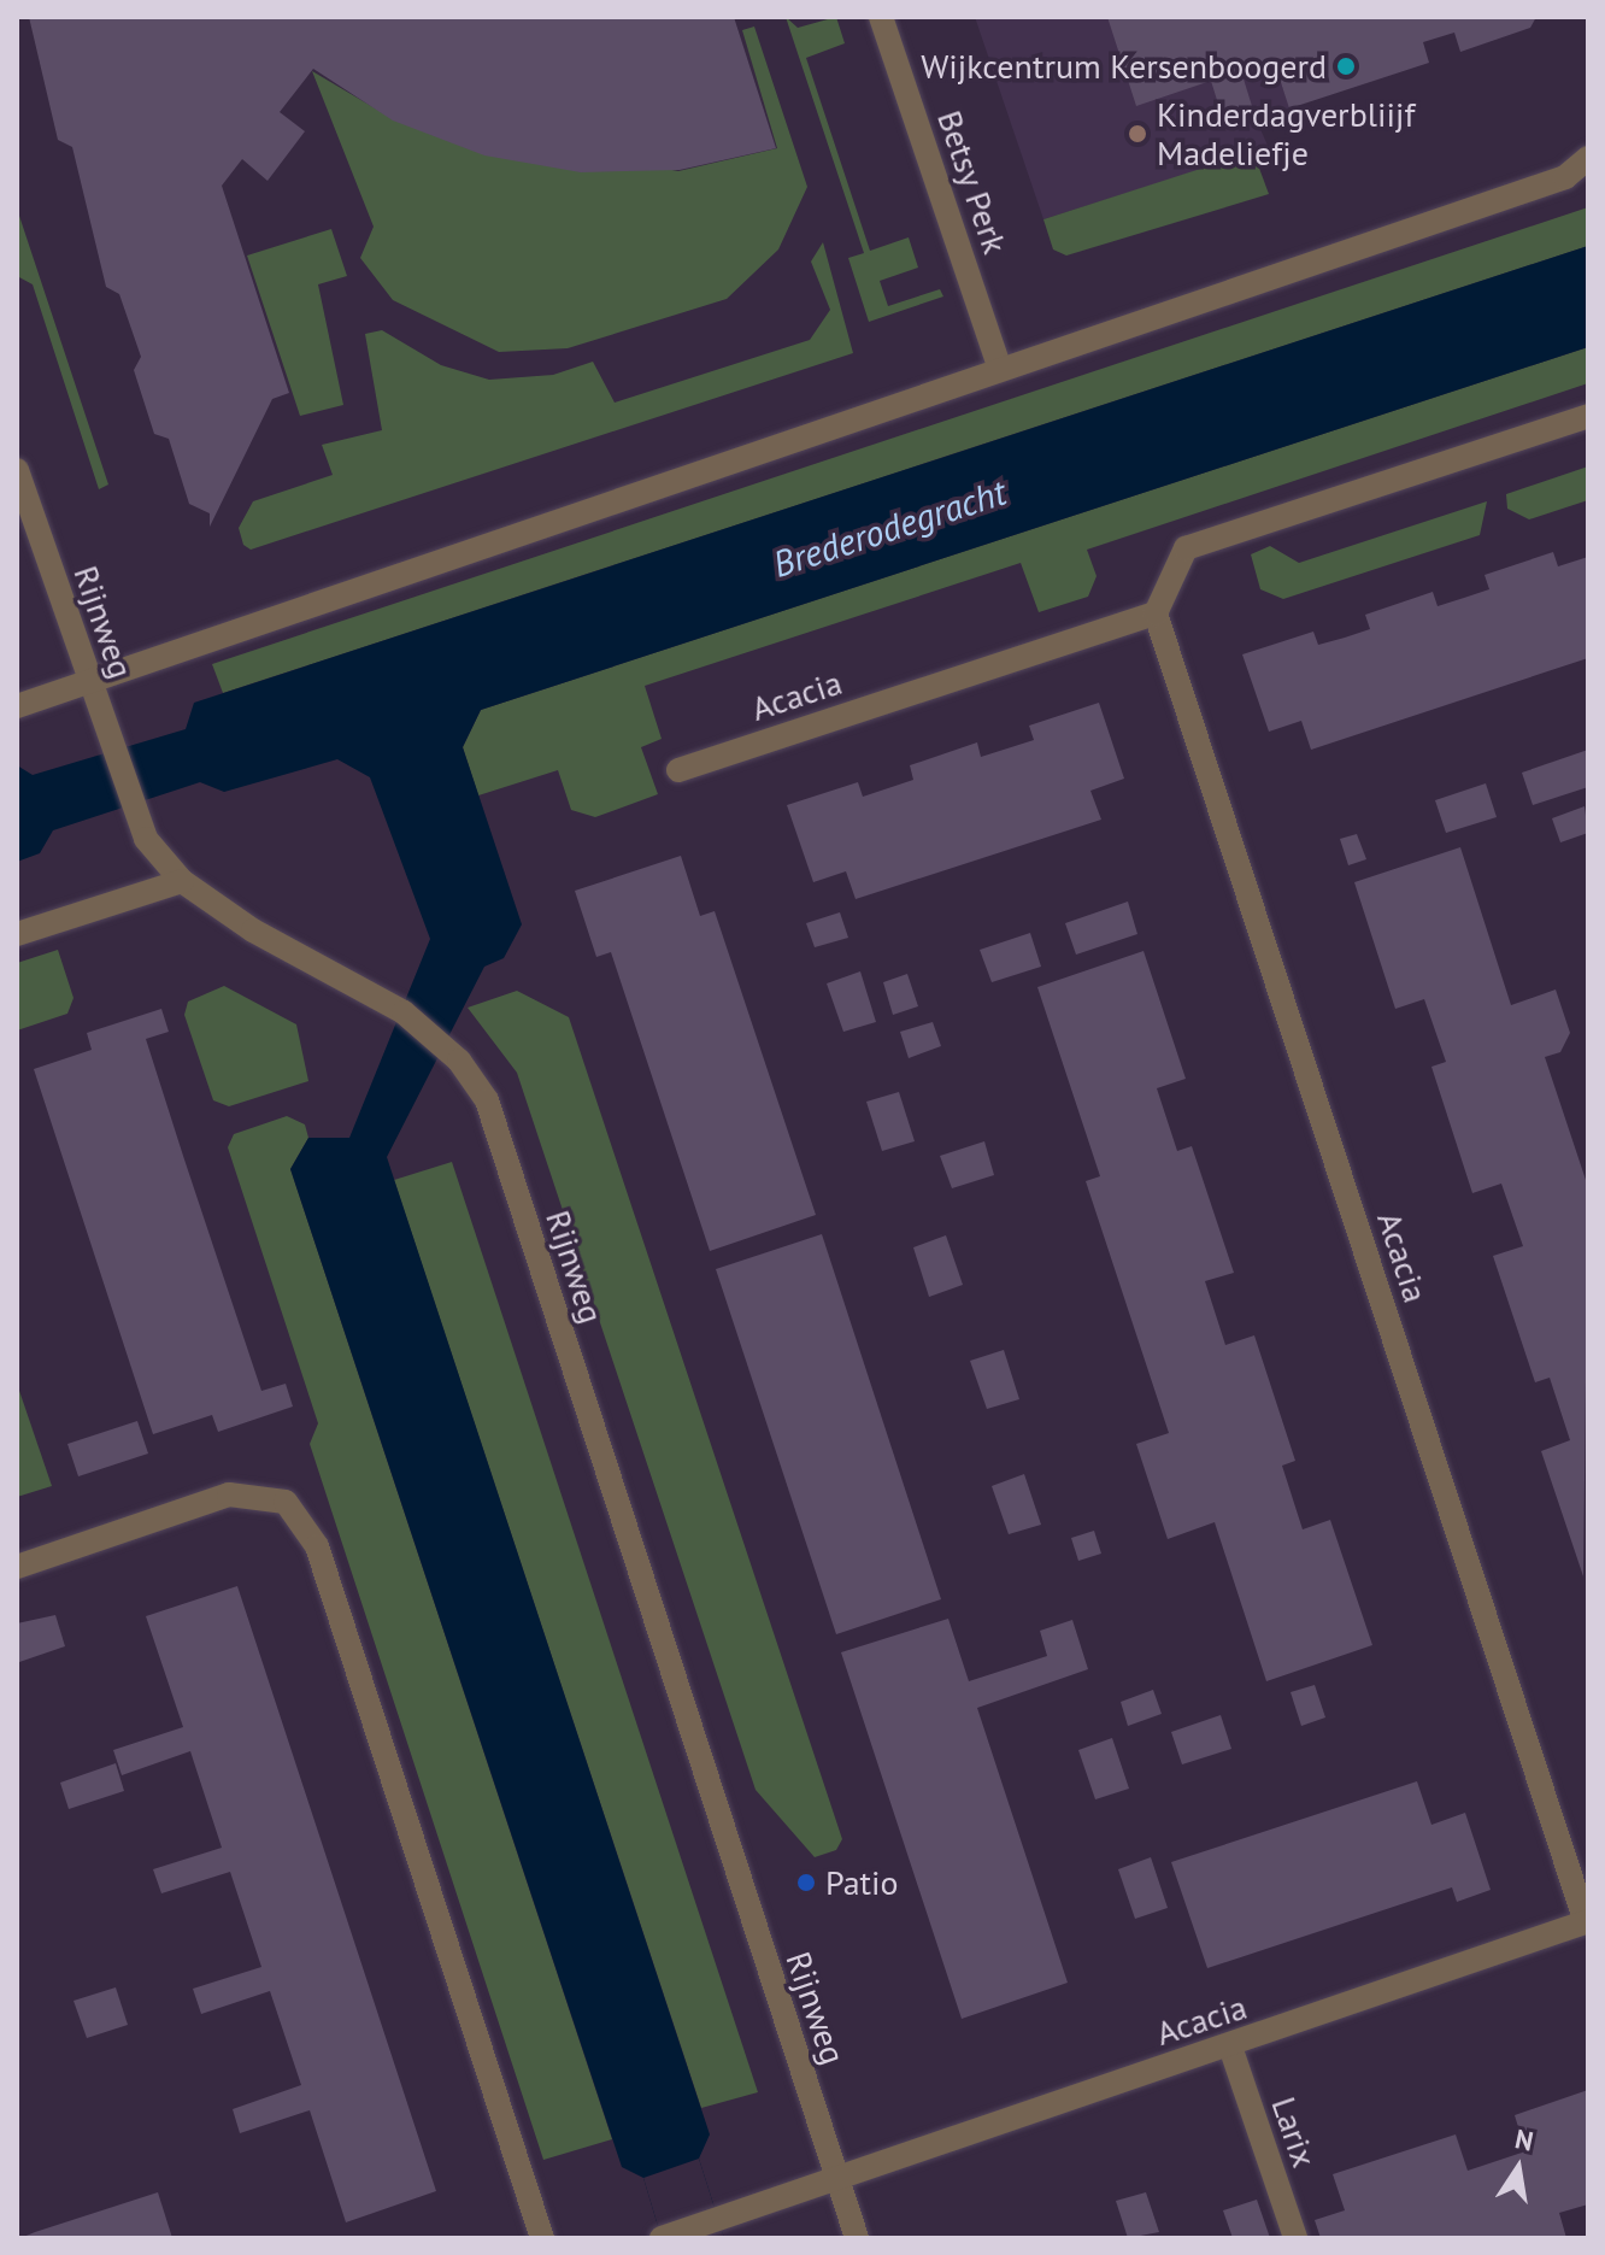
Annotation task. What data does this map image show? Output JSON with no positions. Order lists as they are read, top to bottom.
{
  "streets": {
    "street": [
      "Betsy Perk",
      "Rijnweg",
      "Acacia",
      "Larix"
    ]
  },
  "crossings": [
    ["Rijnweg", "Acacia"],
    ["Acacia", "Larix"]
  ],
  "water": ["Brederodegracht"],
  "places": ["Wijkcentrum Kersenboogerd", "Kinderdagverbliijf Madeliefje", "Patio"],
  "north": "top"
}
